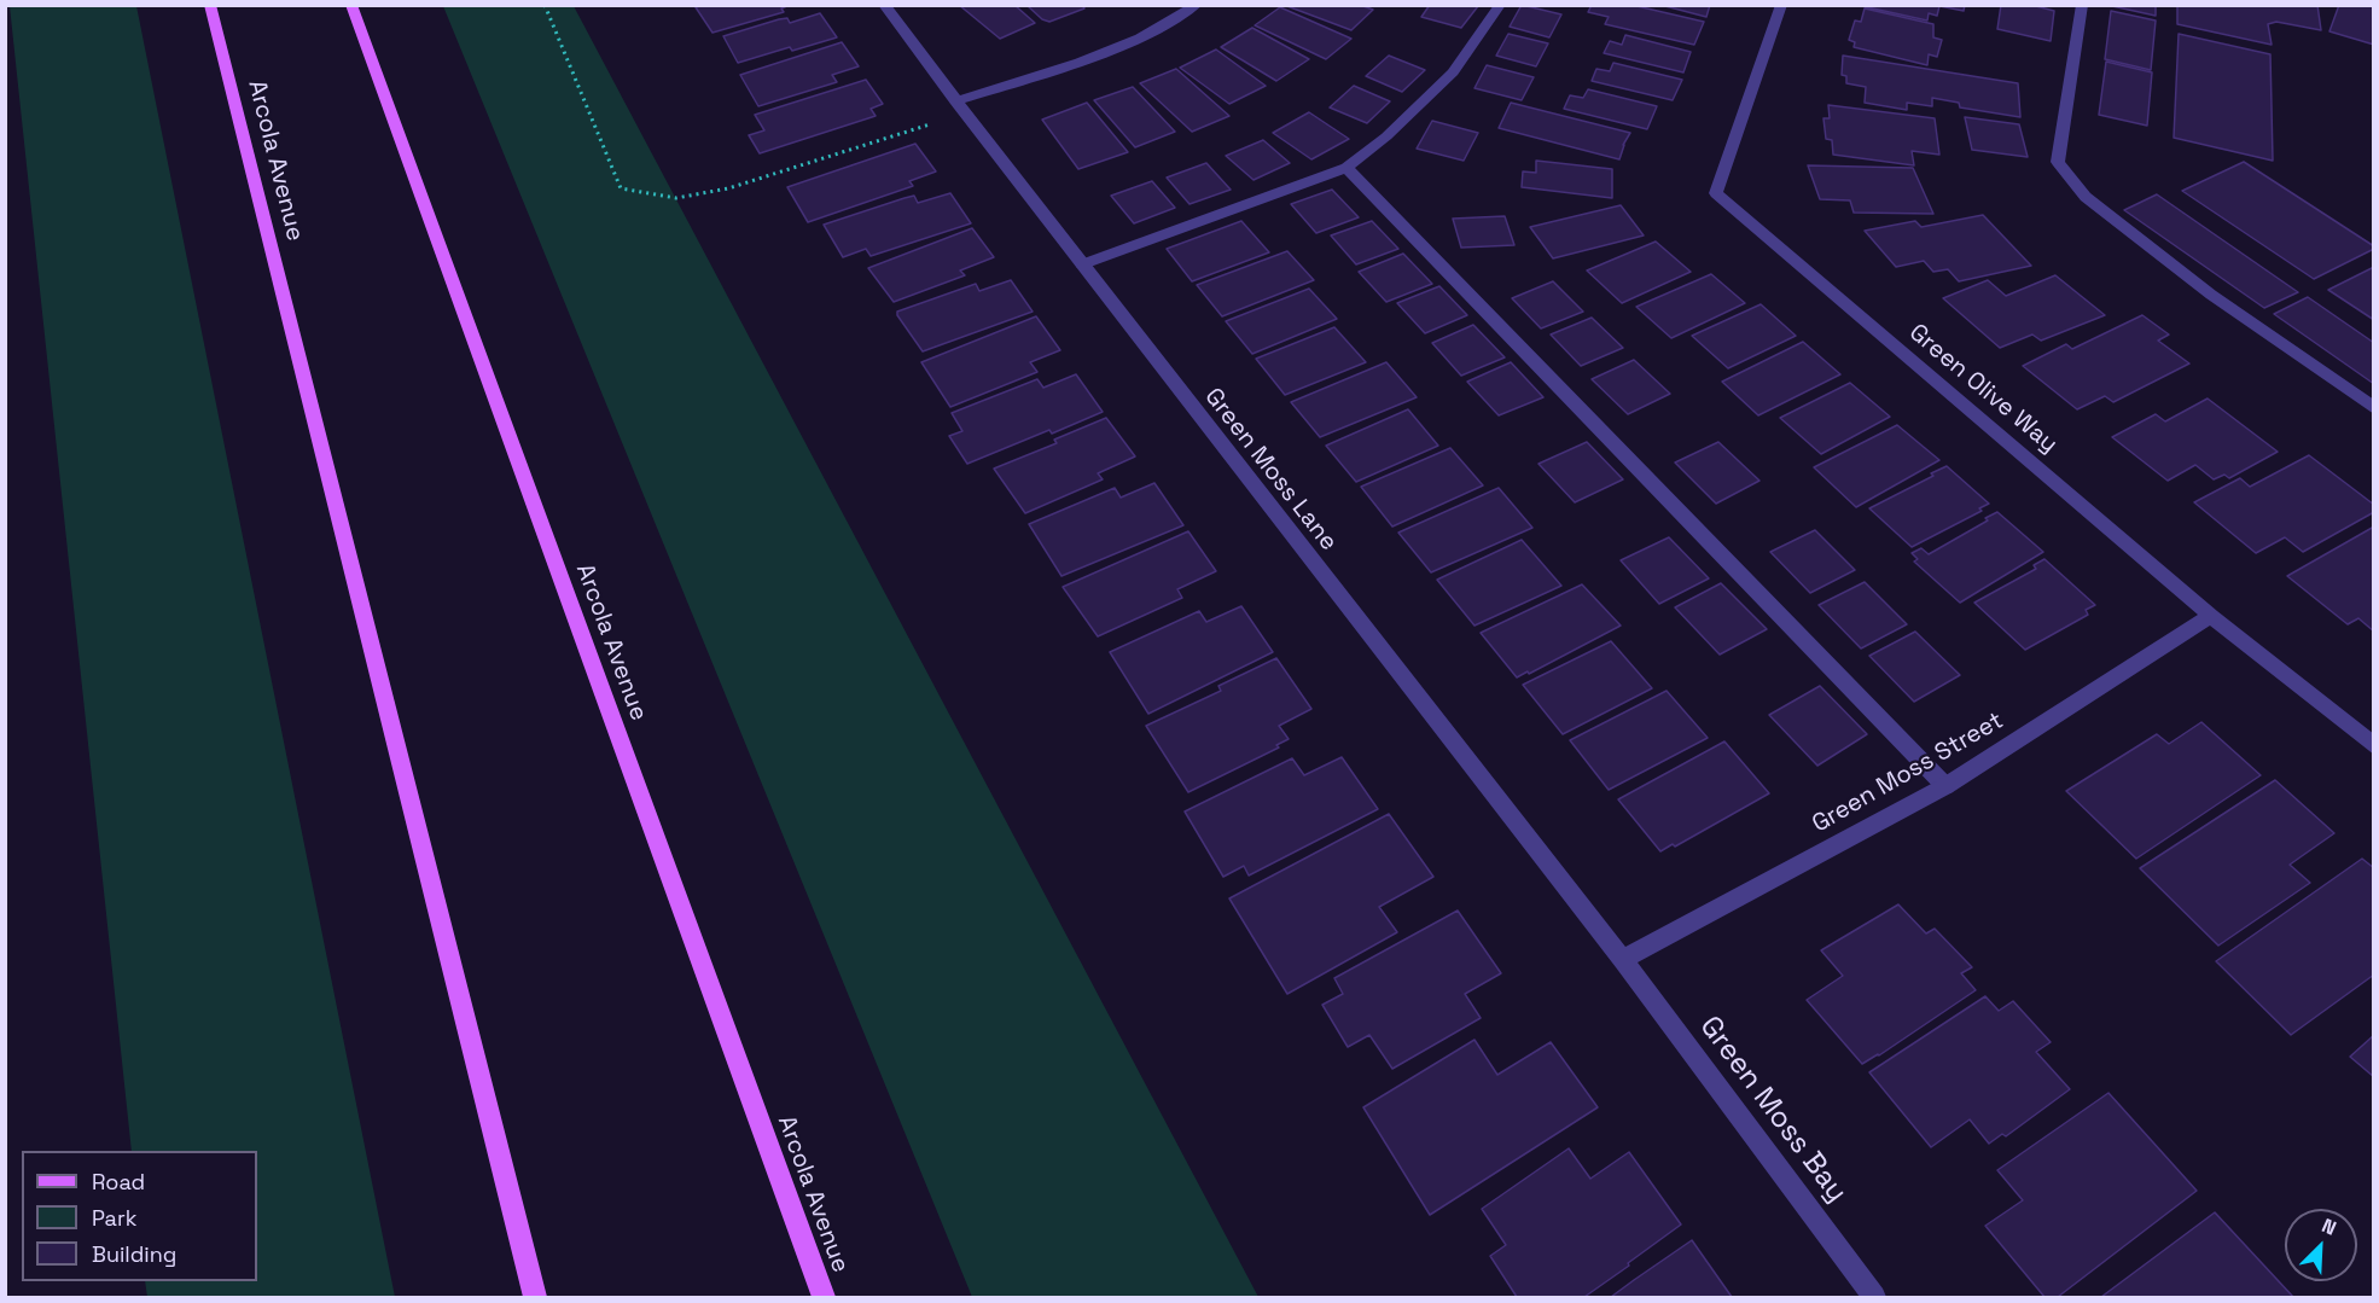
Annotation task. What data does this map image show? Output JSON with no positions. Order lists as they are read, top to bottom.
{
  "streets": {
    "main road": ["Arcola Avenue"],
    "street": [
      "Green Olive Way",
      "Green Moss Lane",
      "Green Moss Street",
      "Green Moss Bay"
    ]
  },
  "crossings": [
    ["Green Olive Way", "Green Moss Street"],
    ["Green Moss Lane", "Green Moss Street"],
    ["Green Moss Lane", "Green Moss Bay"],
    ["Green Moss Street", "Green Moss Bay"]
  ],
  "legend": ["Road", "Park", "Building"],
  "north": "top right"
}
